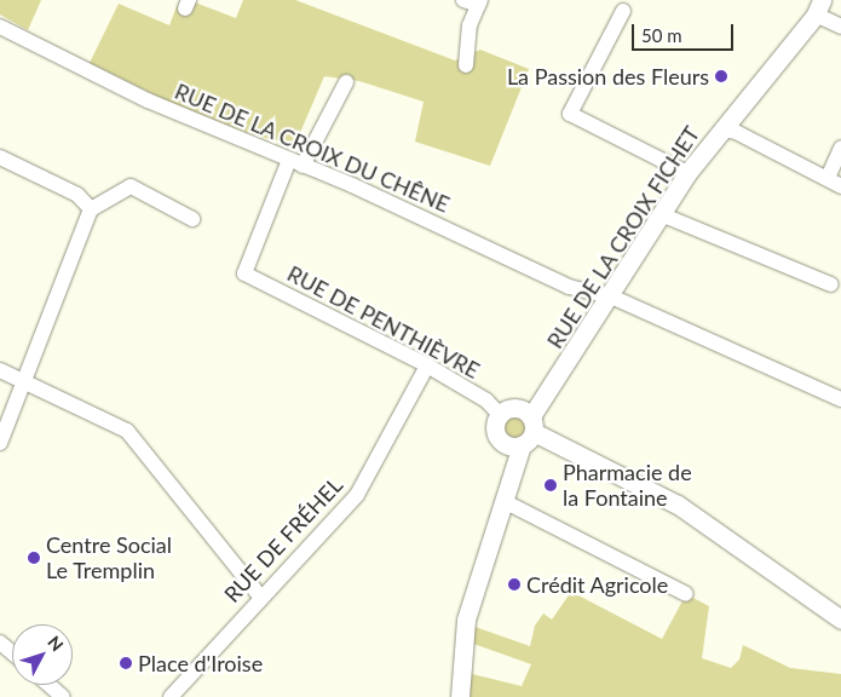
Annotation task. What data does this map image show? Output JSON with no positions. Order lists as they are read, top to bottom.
{
  "streets": {
    "street": [
      "RUE DE LA CROIX DU CHÊNE",
      "RUE DE LA CROIX FICHET",
      "RUE DE PENTHIÈVRE",
      "RUE DE FRÉHEL"
    ]
  },
  "crossings": [
    ["RUE DE LA CROIX DU CHÊNE", "RUE DE LA CROIX FICHET"],
    ["RUE DE LA CROIX DU CHÊNE", "RUE DE PENTHIÈVRE"],
    ["RUE DE PENTHIÈVRE", "RUE DE FRÉHEL"]
  ],
  "places": [
    "La Passion des Fleurs",
    "Pharmacie de la Fontaine",
    "Centre Social Le Tremplin",
    "Crédit Agricole",
    "Place d'Iroise"
  ],
  "scale_bar": "50 m",
  "north": "top right"
}
